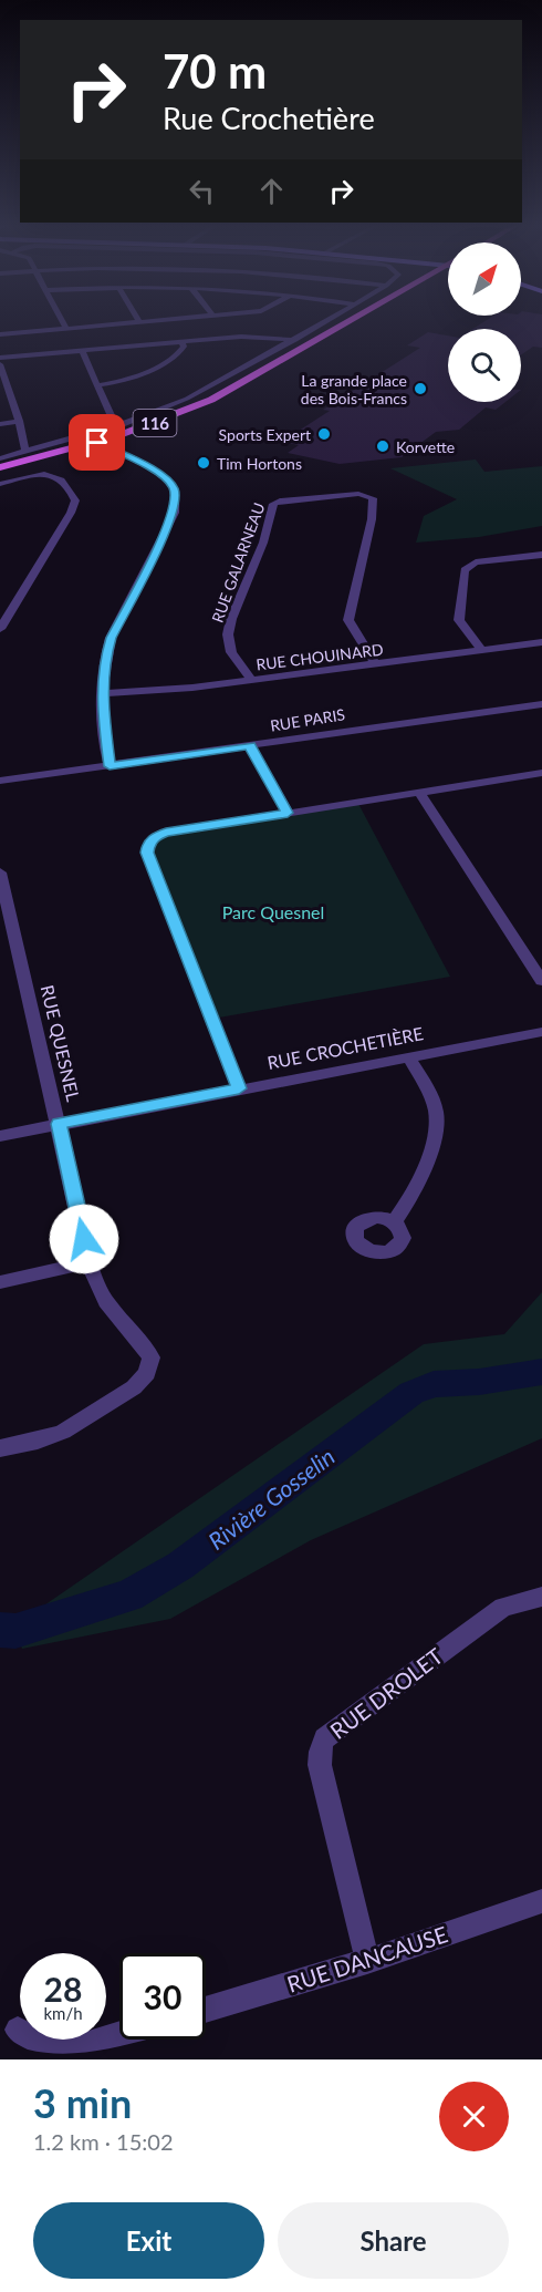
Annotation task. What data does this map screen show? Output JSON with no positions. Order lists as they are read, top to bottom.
{
  "streets": {
    "main road": ["116"],
    "street": [
      "RUE GALARNEAU",
      "RUE CHOUINARD",
      "RUE PARIS",
      "RUE QUESNEL",
      "RUE CROCHETIÈRE",
      "RUE DROLET",
      "RUE DANCAUSE"
    ]
  },
  "crossings": [
    ["RUE GALARNEAU", "RUE CHOUINARD"],
    ["RUE QUESNEL", "RUE CROCHETIÈRE"],
    ["RUE DROLET", "RUE DANCAUSE"]
  ],
  "water": ["Rivière Gosselin"],
  "parks": ["Parc Quesnel"],
  "places": [
    "La grande place des Bois-Francs",
    "Sports Expert",
    "Korvette",
    "Tim Hortons"
  ],
  "north": "top right",
  "page": {
    "turn": ["70 m", "Rue Crochetière"],
    "speed": "28 km/h",
    "limit": "30",
    "heading": ["3 min", "1.2 km · 15:02"],
    "buttons": ["Exit", "Share"]
  }
}
